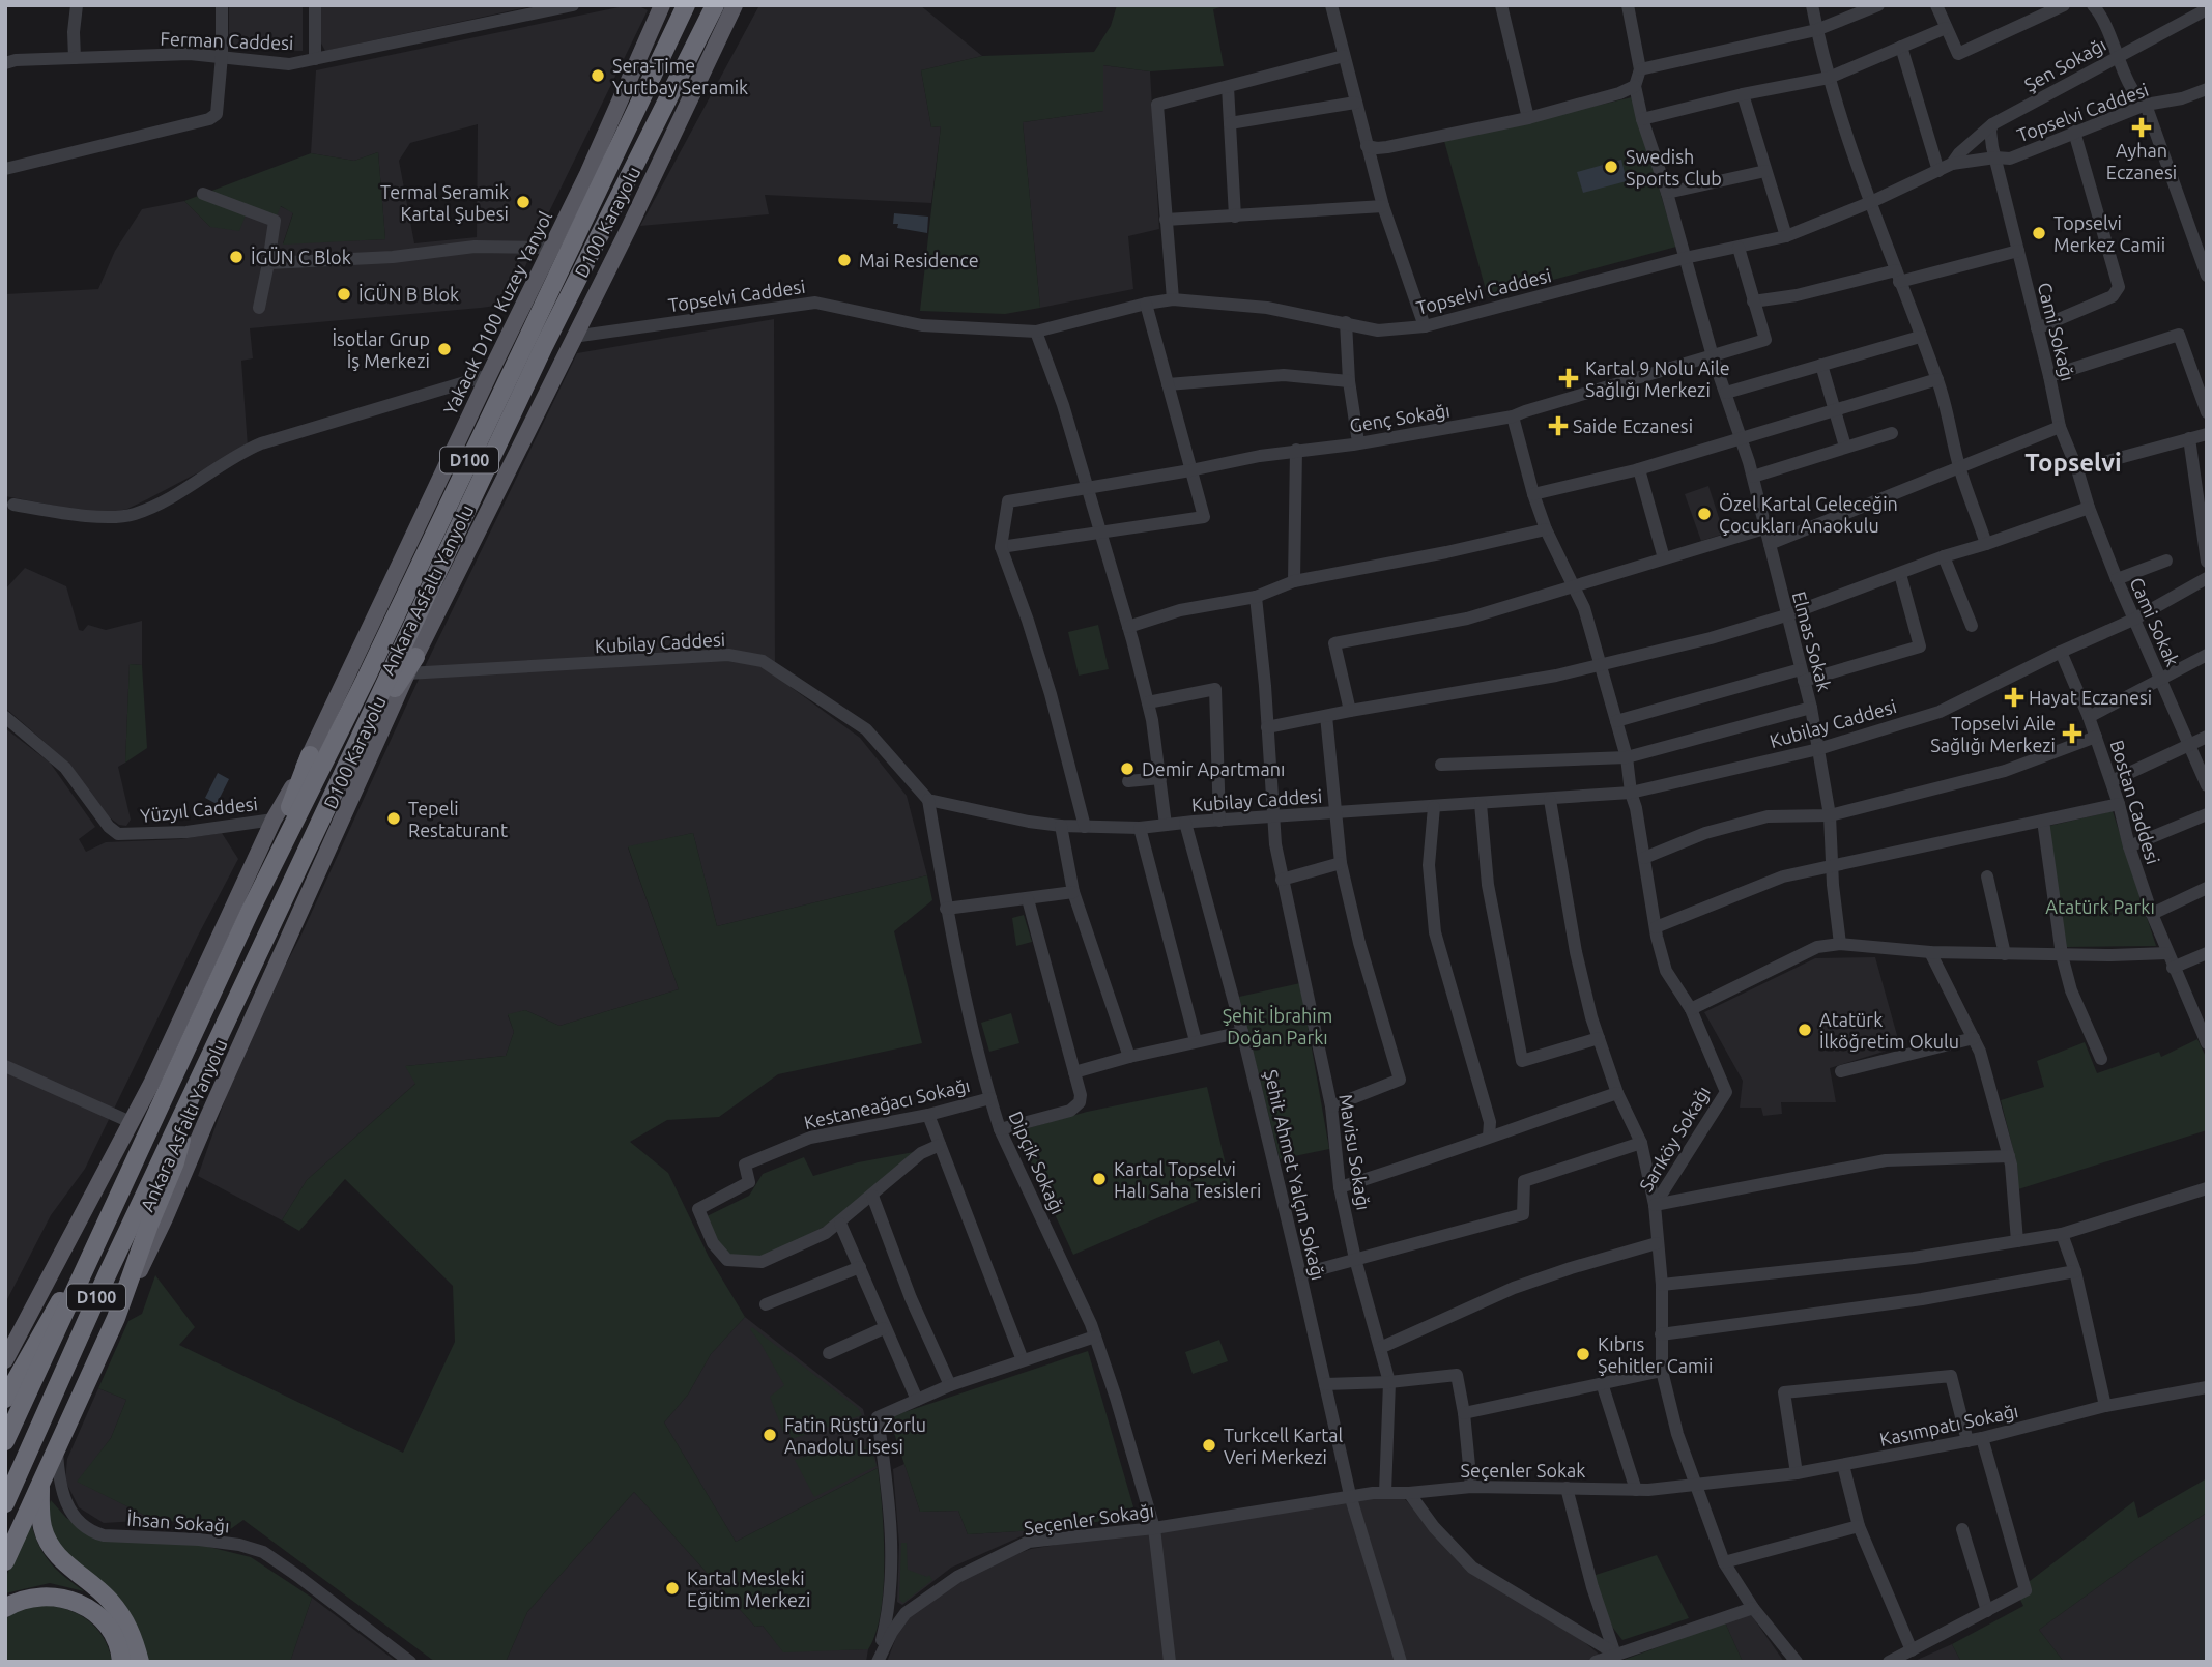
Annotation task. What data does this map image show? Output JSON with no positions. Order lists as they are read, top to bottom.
{
  "streets": {
    "highway": ["D100 Karayolu", "D100"],
    "main road": ["Yakacık D100 Kuzey Yanyol", "Ankara Asfaltı Yanyolu"],
    "street": [
      "Ferman Caddesi",
      "Şen Sokağı",
      "Topselvi Caddesi",
      "Cami Sokağı",
      "Genç Sokağı",
      "Cami Sokak",
      "Elmas Sokak",
      "Kubilay Caddesi",
      "Bostan Caddesi",
      "Yüzyıl Caddesi",
      "Kestaneağacı Sokağı",
      "Sarıköy Sokağı",
      "Mavisu Sokağı",
      "Dipçik Sokağı",
      "Şehit Ahmet Yalçın Sokağı",
      "Kasımpatı Sokağı",
      "Seçenler Sokak",
      "Seçenler Sokağı",
      "İhsan Sokağı"
    ]
  },
  "crossings": [
    ["Şen Sokağı", "Topselvi Caddesi"],
    ["Şen Sokağı", "Cami Sokağı"],
    ["Topselvi Caddesi", "Cami Sokağı"],
    ["Topselvi Caddesi", "Ankara Asfaltı Yanyolu"],
    ["Topselvi Caddesi", "Elmas Sokak"],
    ["D100 Karayolu", "D100"],
    ["Yakacık D100 Kuzey Yanyol", "D100"],
    ["Cami Sokağı", "Cami Sokak"],
    ["Genç Sokağı", "Elmas Sokak"],
    ["Genç Sokağı", "Sarıköy Sokağı"],
    ["Ankara Asfaltı Yanyolu", "Kubilay Caddesi"],
    ["Cami Sokak", "Kubilay Caddesi"],
    ["Elmas Sokak", "Kubilay Caddesi"],
    ["Kubilay Caddesi", "Bostan Caddesi"],
    ["Kubilay Caddesi", "Sarıköy Sokağı"],
    ["Kubilay Caddesi", "Mavisu Sokağı"],
    ["Kubilay Caddesi", "Dipçik Sokağı"],
    ["Kubilay Caddesi", "Şehit Ahmet Yalçın Sokağı"],
    ["Kestaneağacı Sokağı", "Dipçik Sokağı"],
    ["Sarıköy Sokağı", "Kasımpatı Sokağı"],
    ["Sarıköy Sokağı", "Seçenler Sokak"],
    ["Mavisu Sokağı", "Seçenler Sokak"],
    ["Dipçik Sokağı", "Seçenler Sokağı"],
    ["Şehit Ahmet Yalçın Sokağı", "Seçenler Sokak"],
    ["Şehit Ahmet Yalçın Sokağı", "Seçenler Sokağı"],
    ["Kasımpatı Sokağı", "Seçenler Sokak"],
    ["Seçenler Sokak", "Seçenler Sokağı"]
  ],
  "districts": ["Topselvi"],
  "parks": ["Atatürk Parkı", "Şehit İbrahim Doğan Parkı"],
  "places": {
    "other": [
      "Sera-Time Yurtbay Seramik",
      "Swedish Sports Club",
      "Termal Seramik Kartal Şubesi",
      "Topselvi Merkez Camii",
      "İGÜN C Blok",
      "Mai Residence",
      "İGÜN B Blok",
      "İsotlar Grup İş Merkezi",
      "Özel Kartal Geleceğin Çocukları Anaokulu",
      "Demir Apartmanı",
      "Tepeli Restaturant",
      "Atatürk İlköğretim Okulu",
      "Kartal Topselvi Halı Saha Tesisleri",
      "Kıbrıs Şehitler Camii",
      "Fatin Rüştü Zorlu Anadolu Lisesi",
      "Turkcell Kartal Veri Merkezi",
      "Kartal Mesleki Eğitim Merkezi"
    ],
    "health": [
      "Ayhan Eczanesi",
      "Kartal 9 Nolu Aile Sağlığı Merkezi",
      "Saide Eczanesi",
      "Hayat Eczanesi",
      "Topselvi Aile Sağlığı Merkezi"
    ]
  }
}
